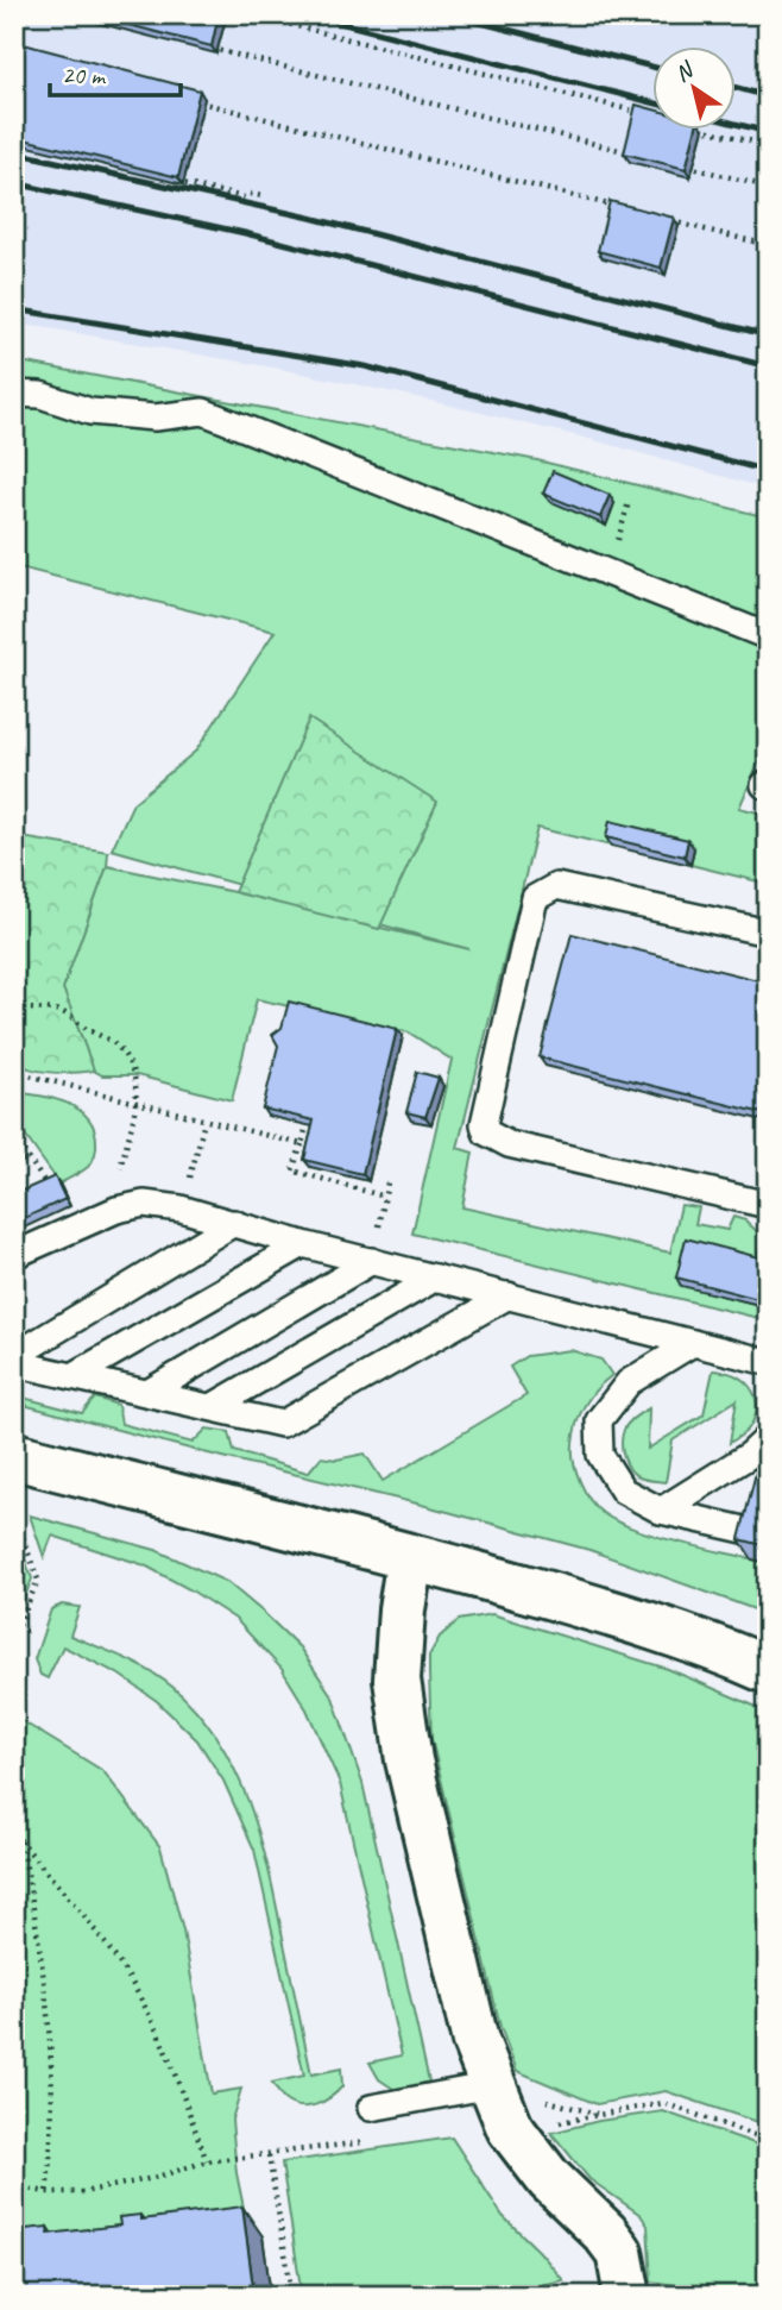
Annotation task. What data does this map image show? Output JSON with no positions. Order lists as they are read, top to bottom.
{
  "scale_bar": "20 m",
  "north": "top left"
}
